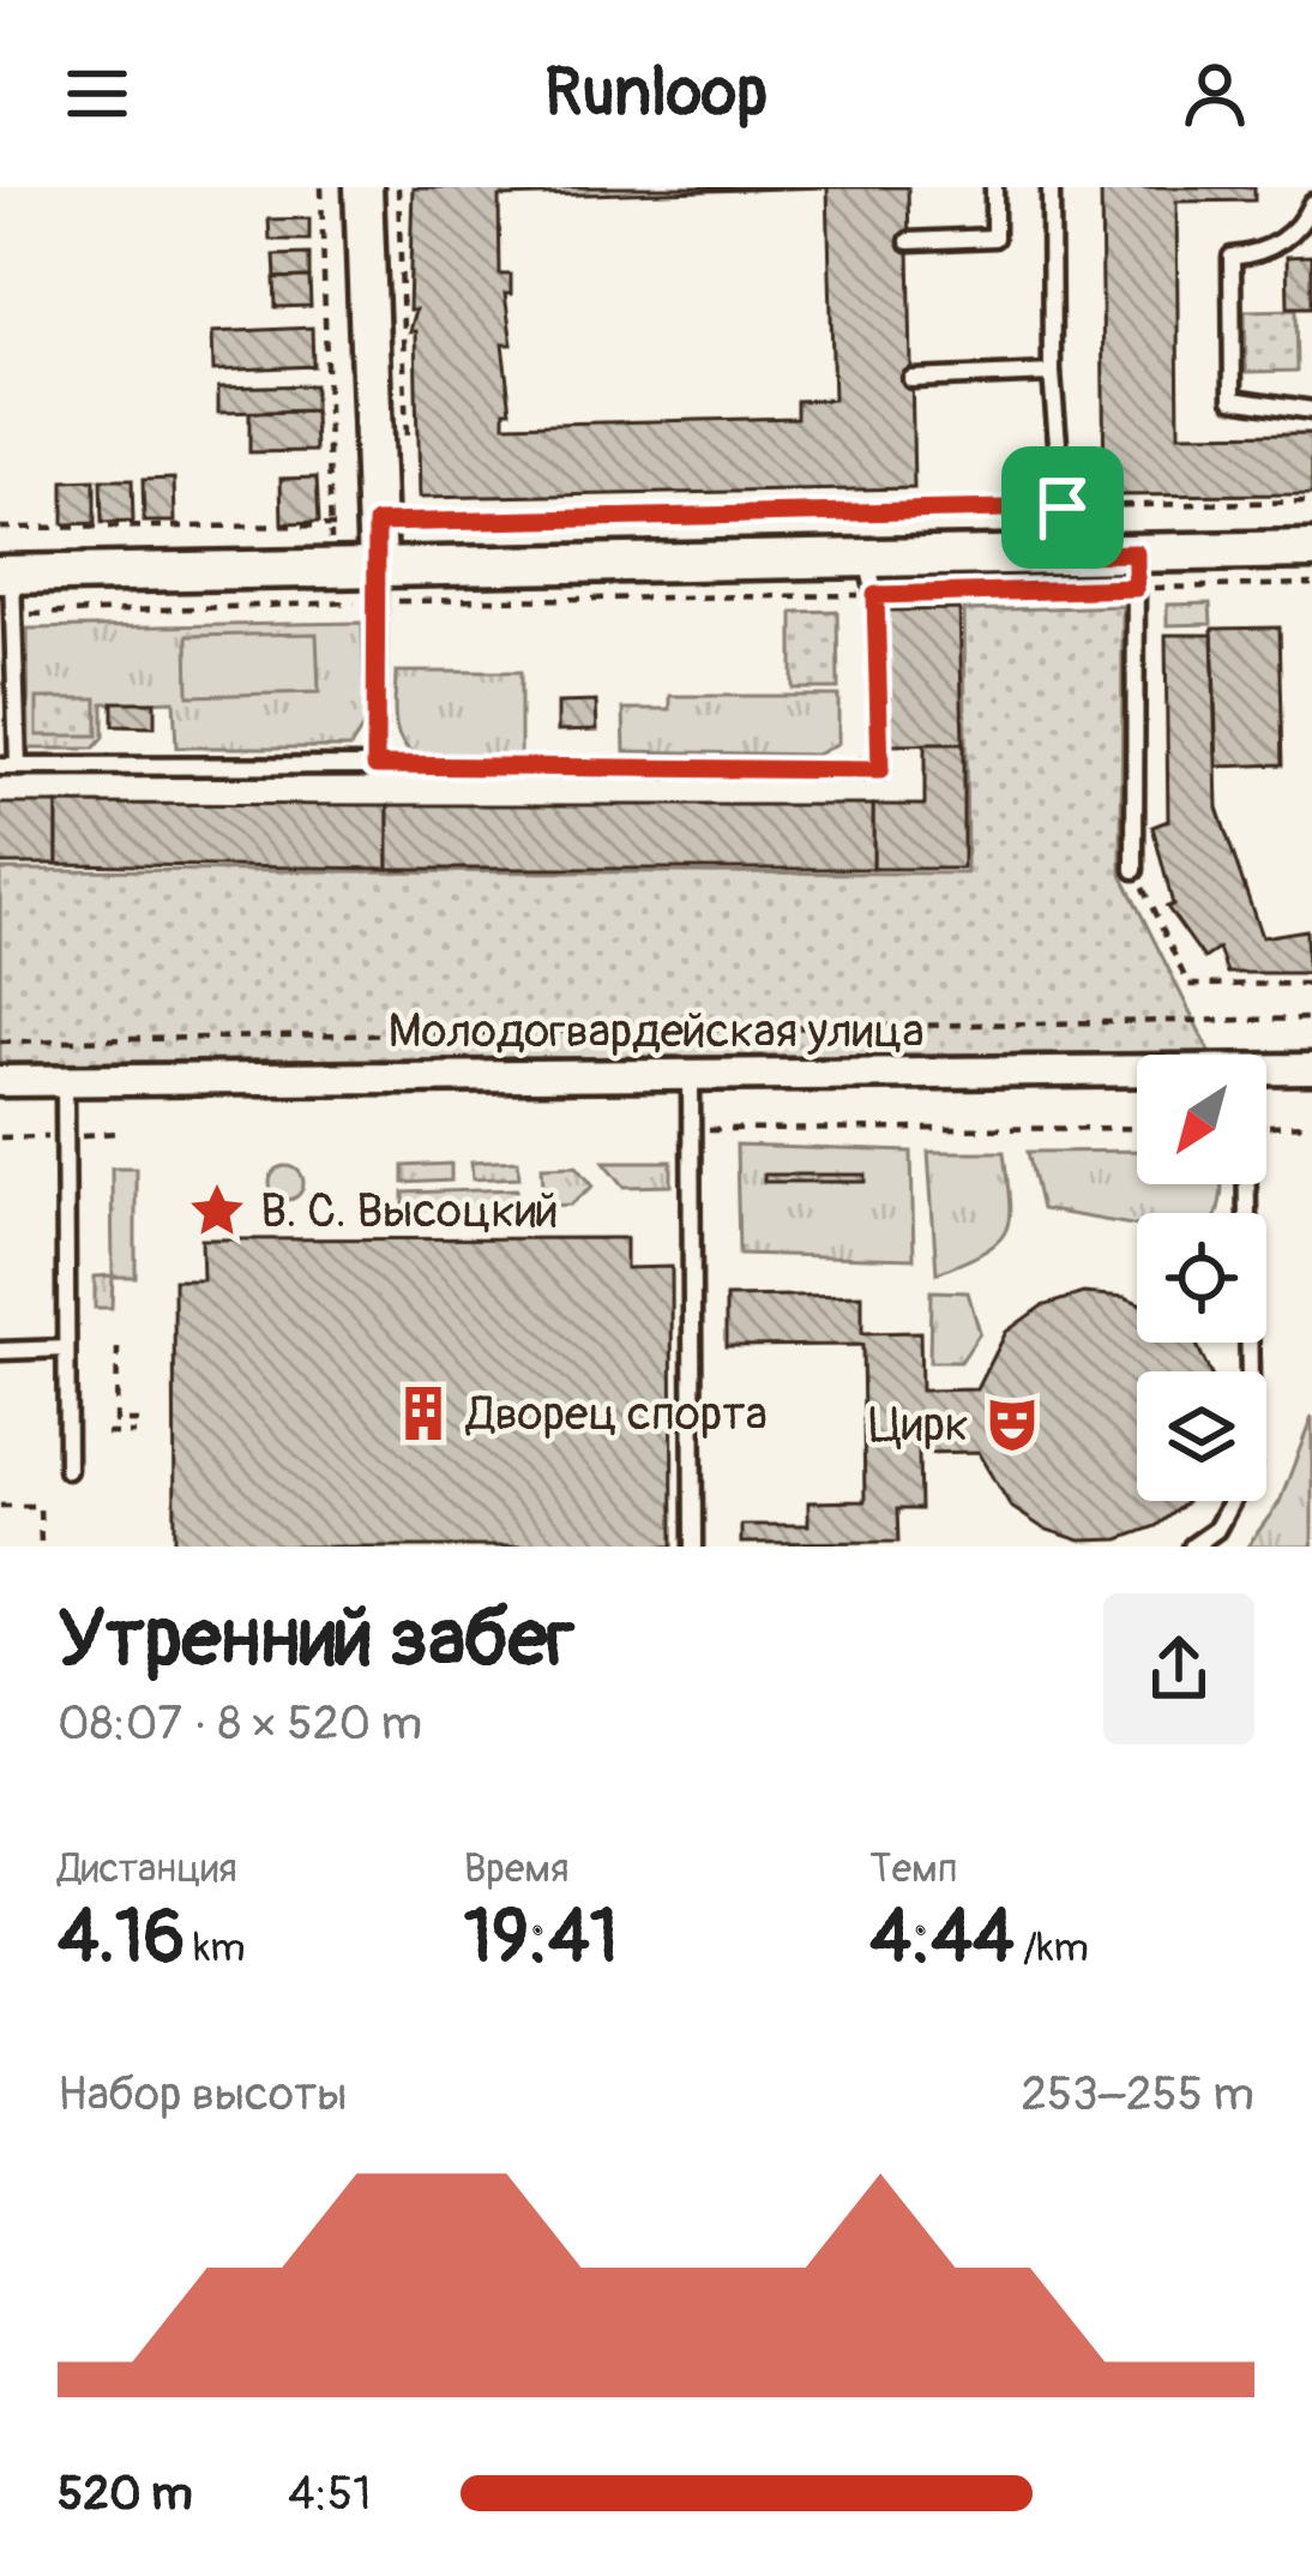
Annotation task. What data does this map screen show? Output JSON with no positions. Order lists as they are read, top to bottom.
{
  "streets": {
    "street": ["Молодогвардейская улица"]
  },
  "places": {
    "place": ["В. С. Высоцкий"],
    "building": ["Дворец спорта"],
    "theatre": ["Цирк"]
  },
  "north": "bottom left",
  "page": {
    "header": "Runloop",
    "heading": ["Утренний забег", "08:07 · 8 × 520 m"],
    "stats": [
      ["Дистанция", "4.16 km"],
      ["Время", "19:41"],
      ["Темп", "4:44 /km"]
    ],
    "chart": ["Набор высоты", "253–255 m"],
    "list": [
      {
        "name": "520 m",
        "note": "4:51"
      }
    ]
  }
}
